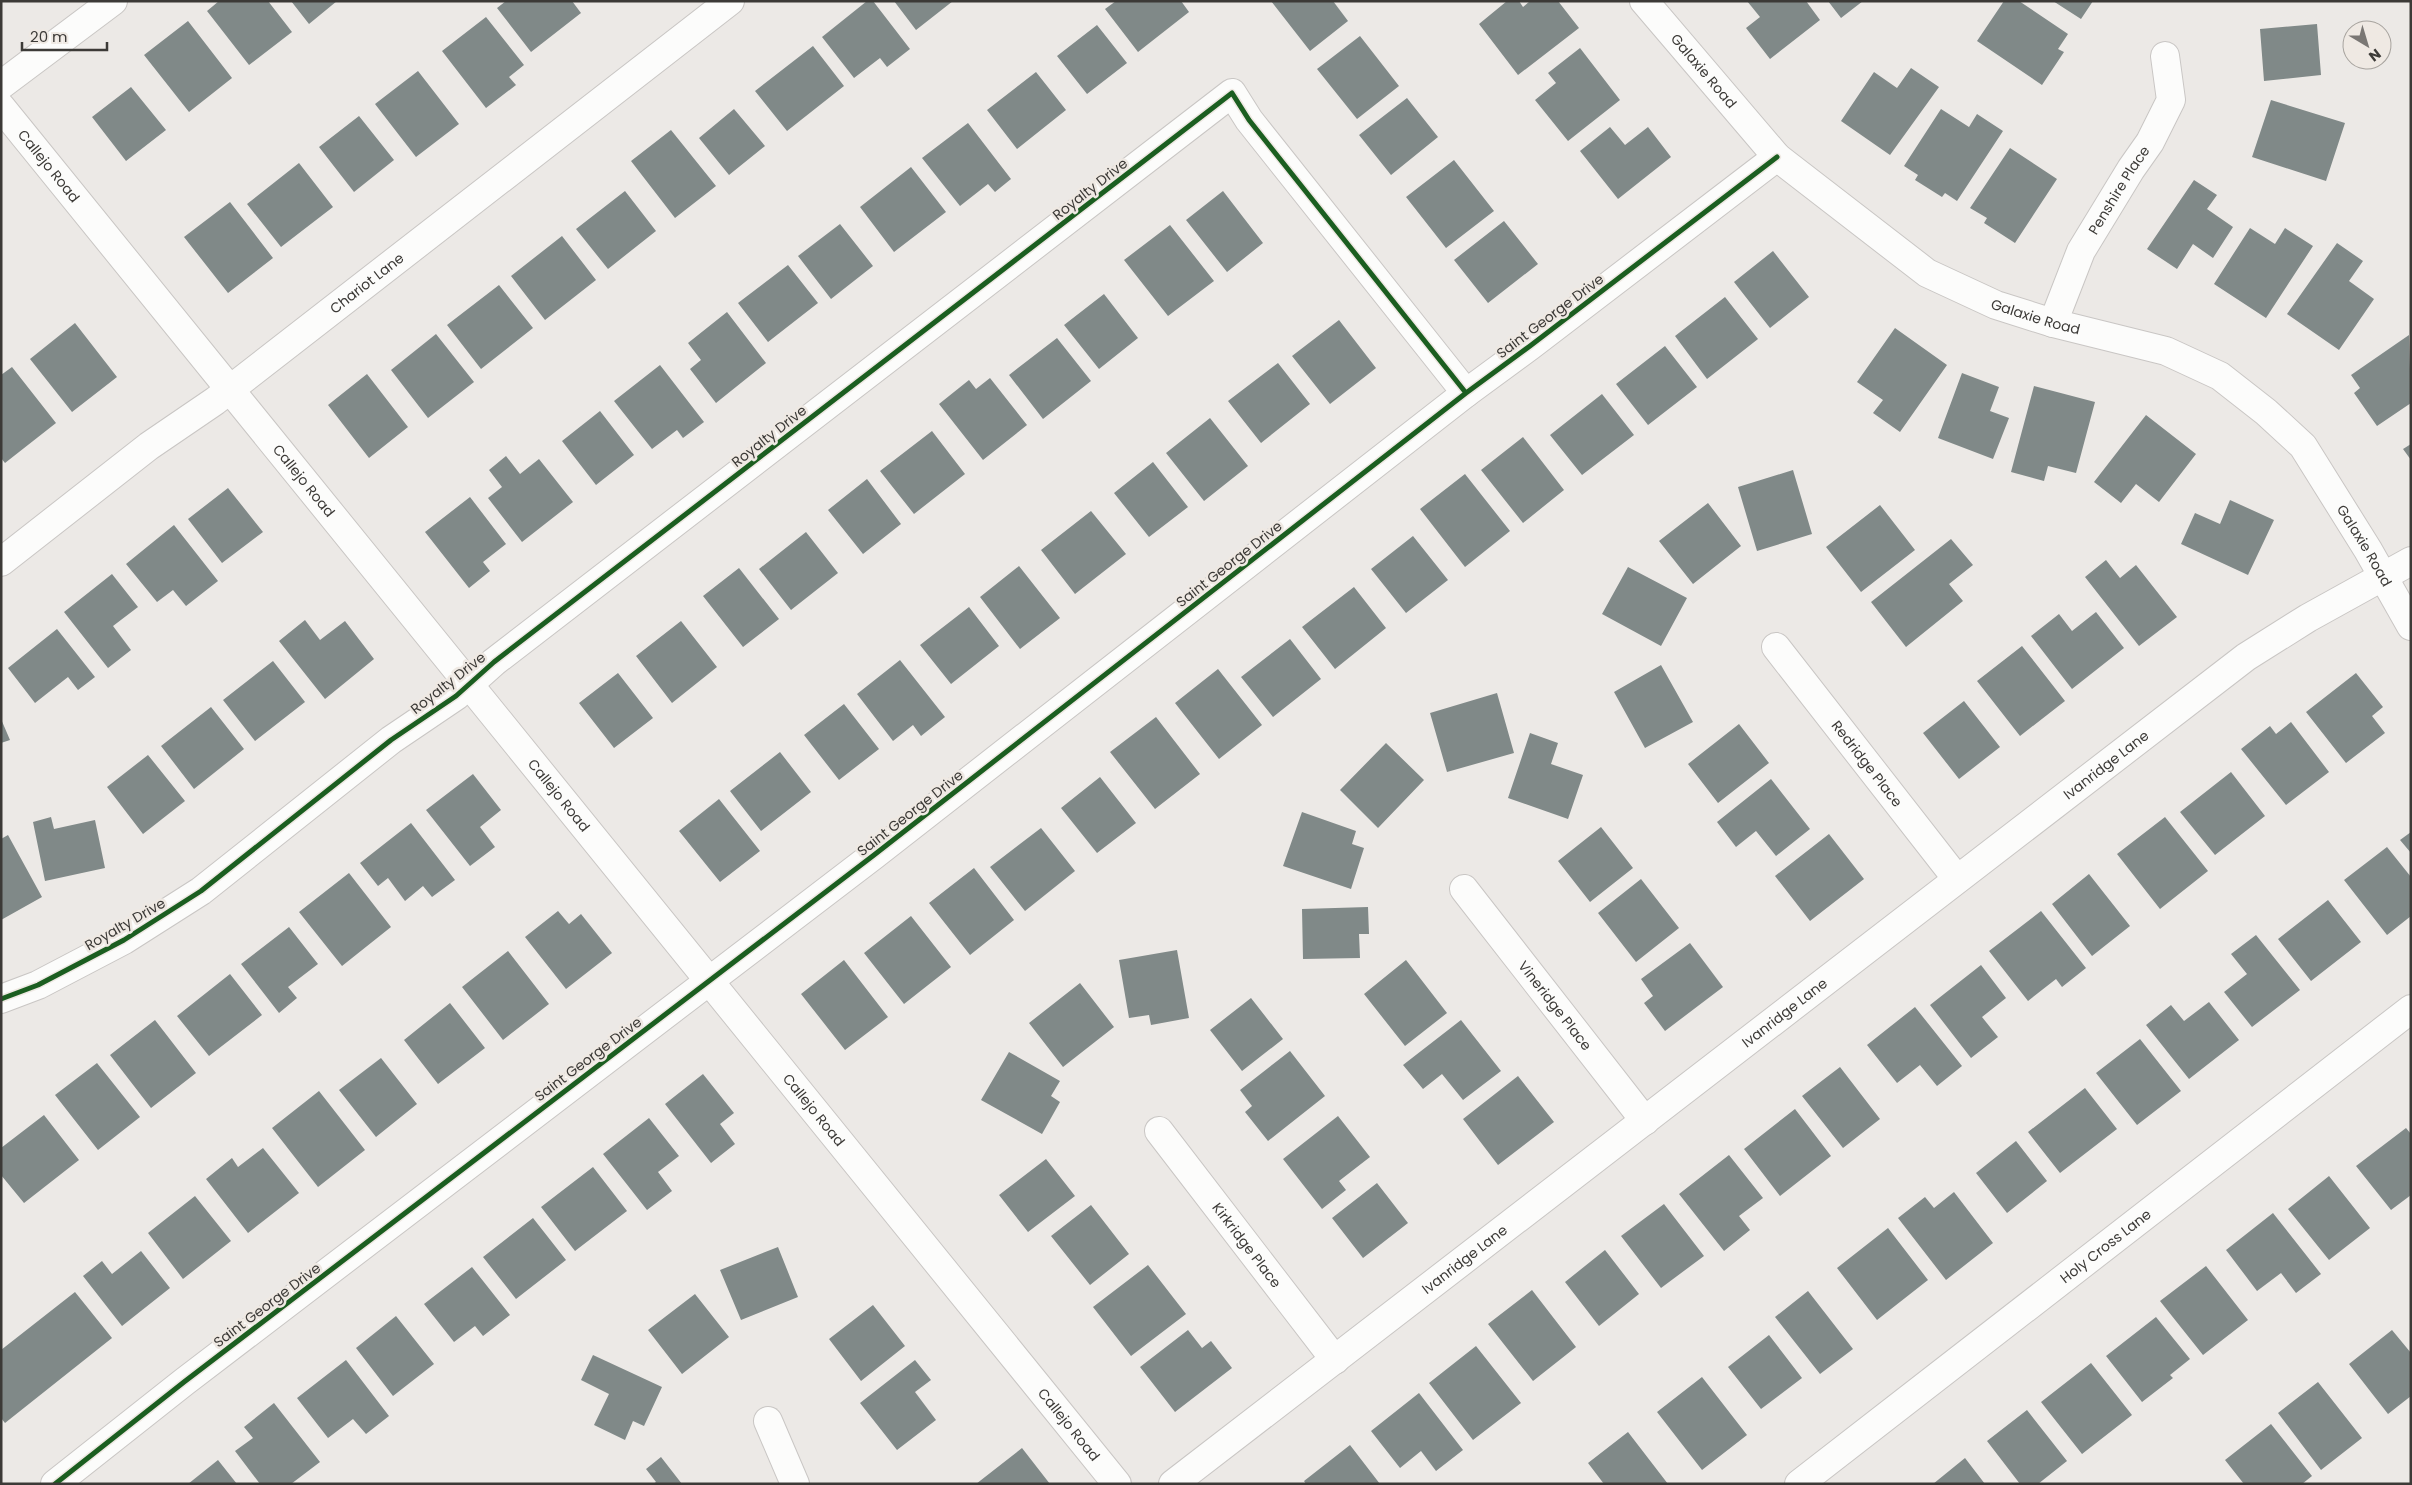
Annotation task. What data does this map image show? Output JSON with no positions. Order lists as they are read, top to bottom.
{
  "streets": {
    "street": [
      "Galaxie Road",
      "Callejo Road",
      "Royalty Drive",
      "Penshire Place",
      "Chariot Lane",
      "Saint George Drive",
      "Redridge Place",
      "Ivanridge Lane",
      "Vineridge Place",
      "Kirkridge Place",
      "Holy Cross Lane"
    ]
  },
  "crossings": [
    ["Galaxie Road", "Penshire Place"],
    ["Galaxie Road", "Saint George Drive"],
    ["Galaxie Road", "Ivanridge Lane"],
    ["Callejo Road", "Royalty Drive"],
    ["Callejo Road", "Chariot Lane"],
    ["Callejo Road", "Saint George Drive"],
    ["Royalty Drive", "Saint George Drive"],
    ["Redridge Place", "Ivanridge Lane"],
    ["Ivanridge Lane", "Vineridge Place"],
    ["Ivanridge Lane", "Kirkridge Place"]
  ],
  "scale_bar": "20 m",
  "north": "bottom right"
}
